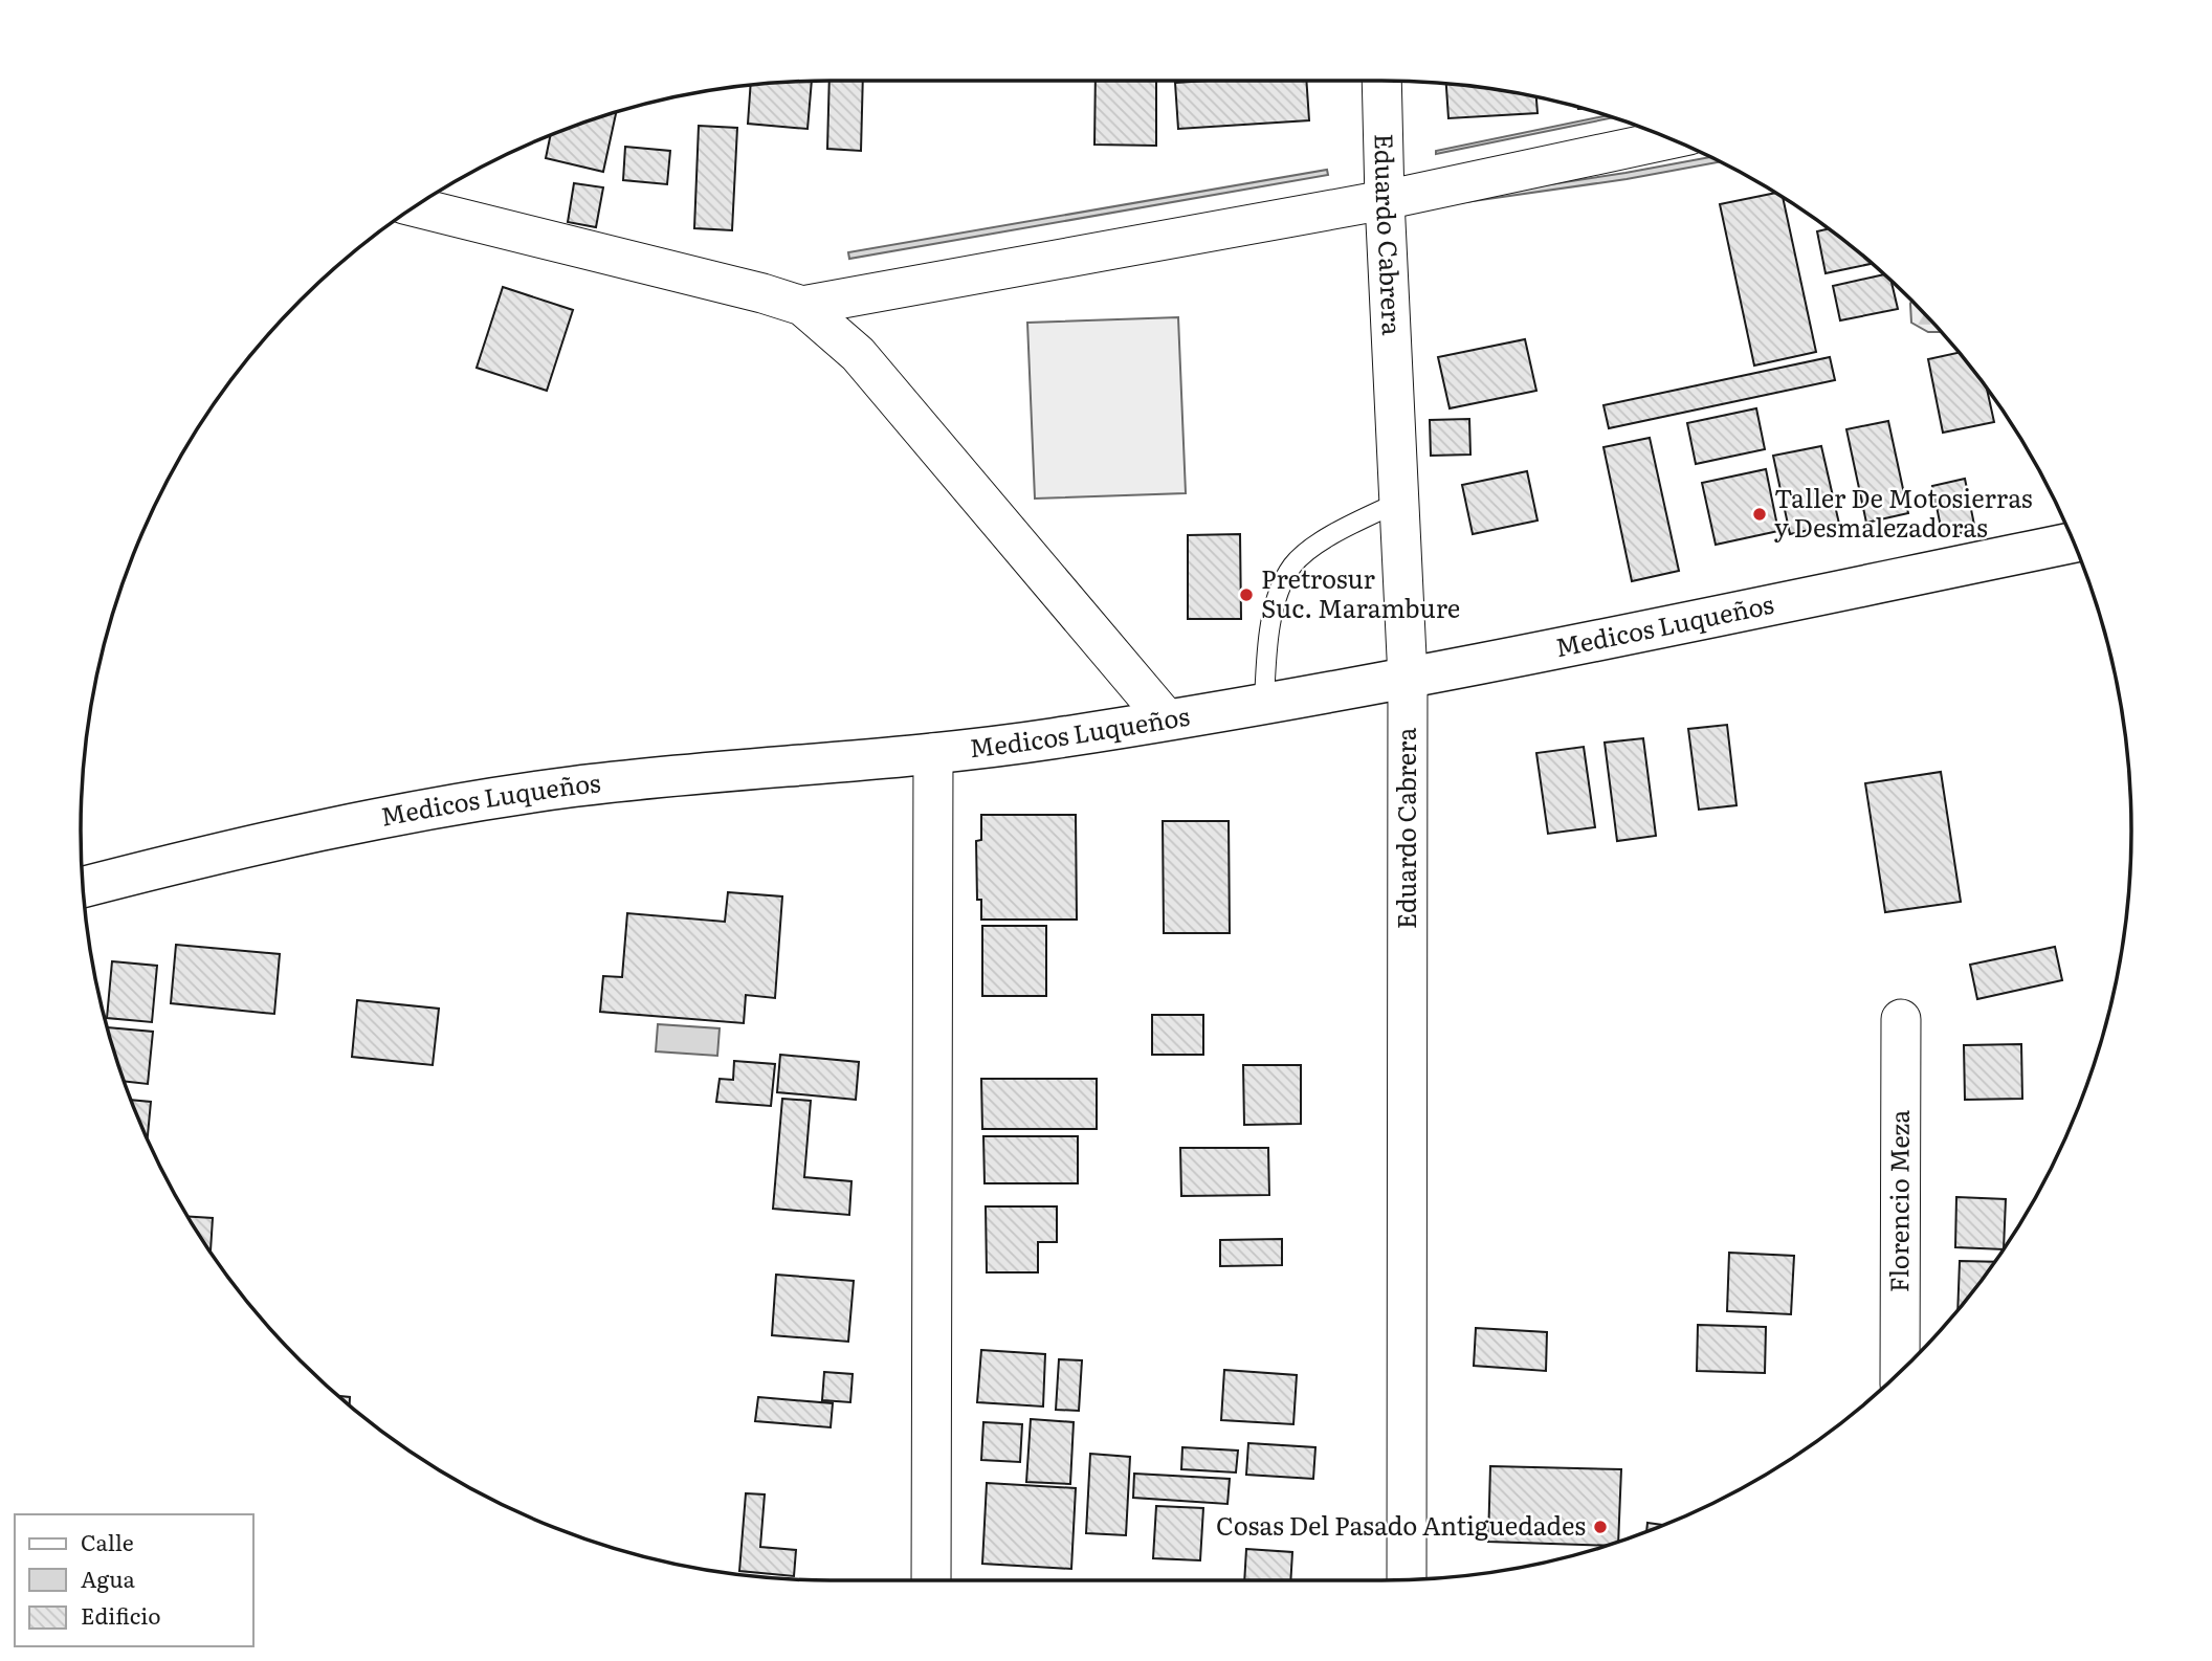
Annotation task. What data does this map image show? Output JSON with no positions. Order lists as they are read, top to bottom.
{
  "streets": {
    "street": ["Eduardo Cabrera", "Medicos Luqueños", "Florencio Meza"]
  },
  "crossings": [
    ["Eduardo Cabrera", "Medicos Luqueños"]
  ],
  "places": ["Taller De Motosierras y Desmalezadoras", "Pretrosur Suc. Marambure", "Cosas Del Pasado Antiguedades"],
  "legend": ["Calle", "Agua", "Edificio"]
}
